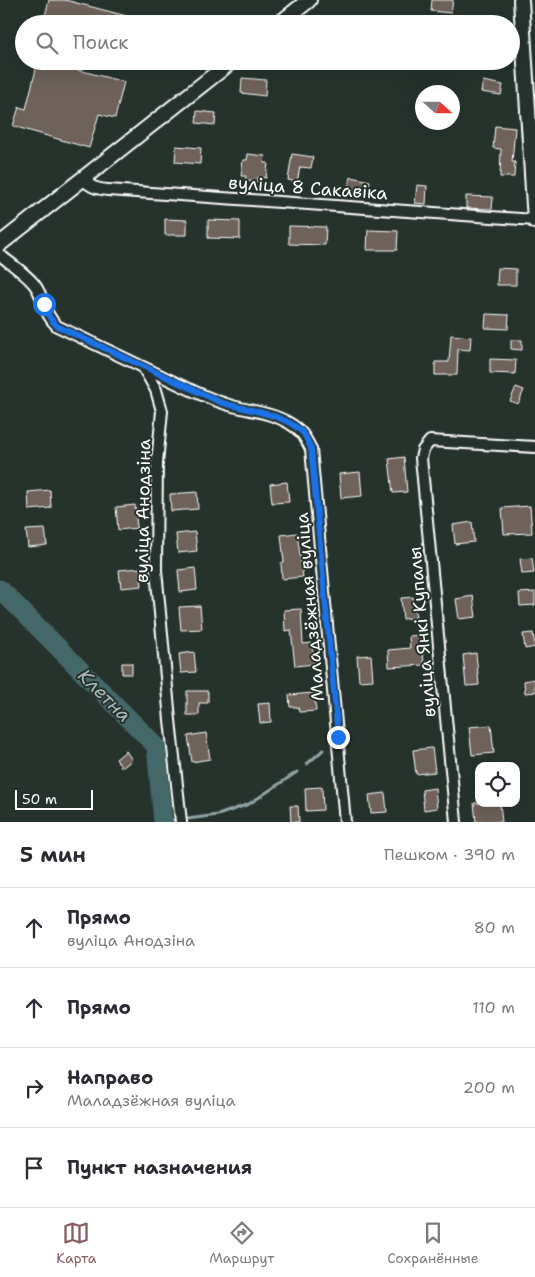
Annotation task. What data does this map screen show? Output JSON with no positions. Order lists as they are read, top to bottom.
{
  "streets": {
    "street": [
      "вуліца 8 Сакавіка",
      "вуліца Анодзіна",
      "Маладзёжная вуліца",
      "вуліца Янкі Купалы"
    ]
  },
  "crossings": [
    ["вуліца Анодзіна", "Маладзёжная вуліца"]
  ],
  "water": ["Клетна"],
  "scale_bar": "50 m",
  "north": "right",
  "page": {
    "search": "Поиск",
    "scale": "50 m",
    "heading": ["5 мин", "Пешком · 390 m"],
    "list": [
      ["Прямо", "вуліца Анодзіна", "80 m"],
      ["Прямо", "110 m"],
      ["Направо", "Маладзёжная вуліца", "200 m"],
      "Пункт назначения"
    ],
    "nav": ["Карта", "Маршрут", "Сохранённые"]
  }
}
